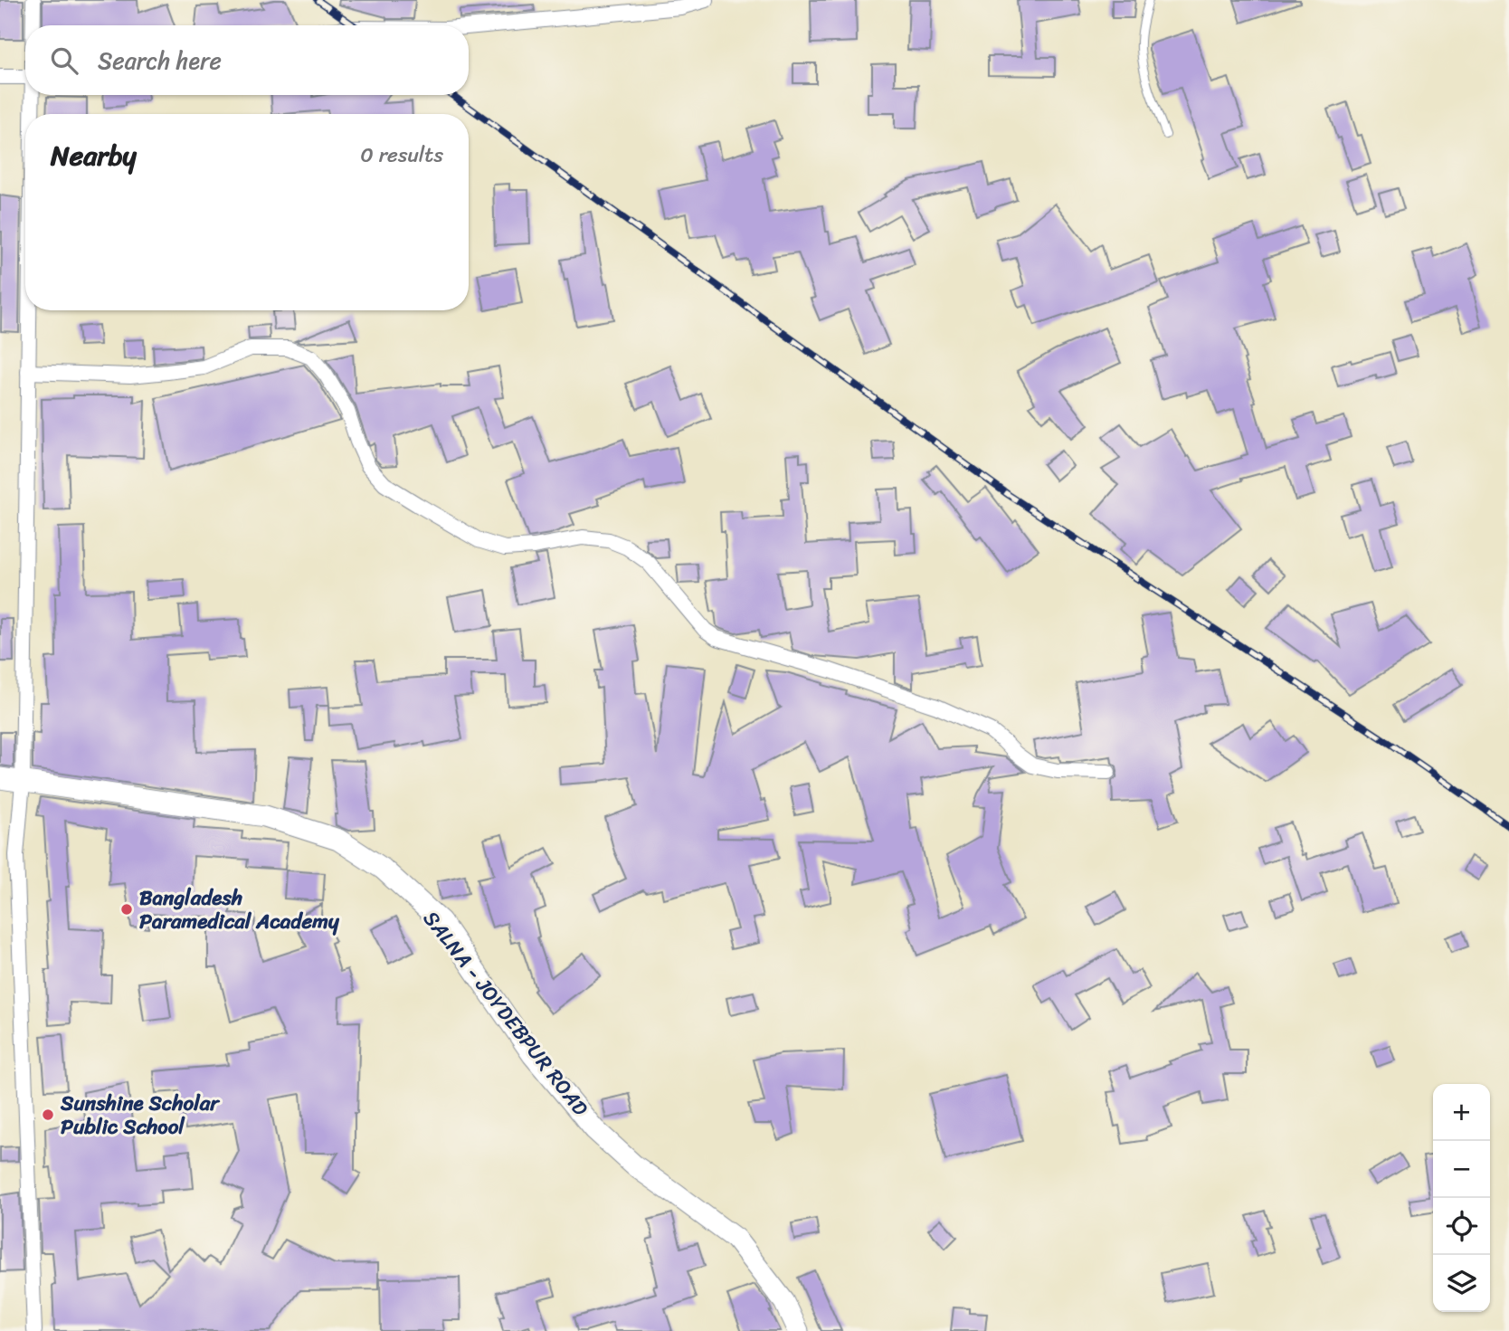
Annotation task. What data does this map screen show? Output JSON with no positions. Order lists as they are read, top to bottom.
{
  "streets": {
    "main road": ["SALNA - JOYDEBPUR ROAD"]
  },
  "places": ["Bangladesh Paramedical Academy", "Sunshine Scholar Public School"],
  "page": {
    "search": "Search here",
    "heading": ["Nearby", "0 results"],
    "map_buttons": ["+", "−"]
  }
}
